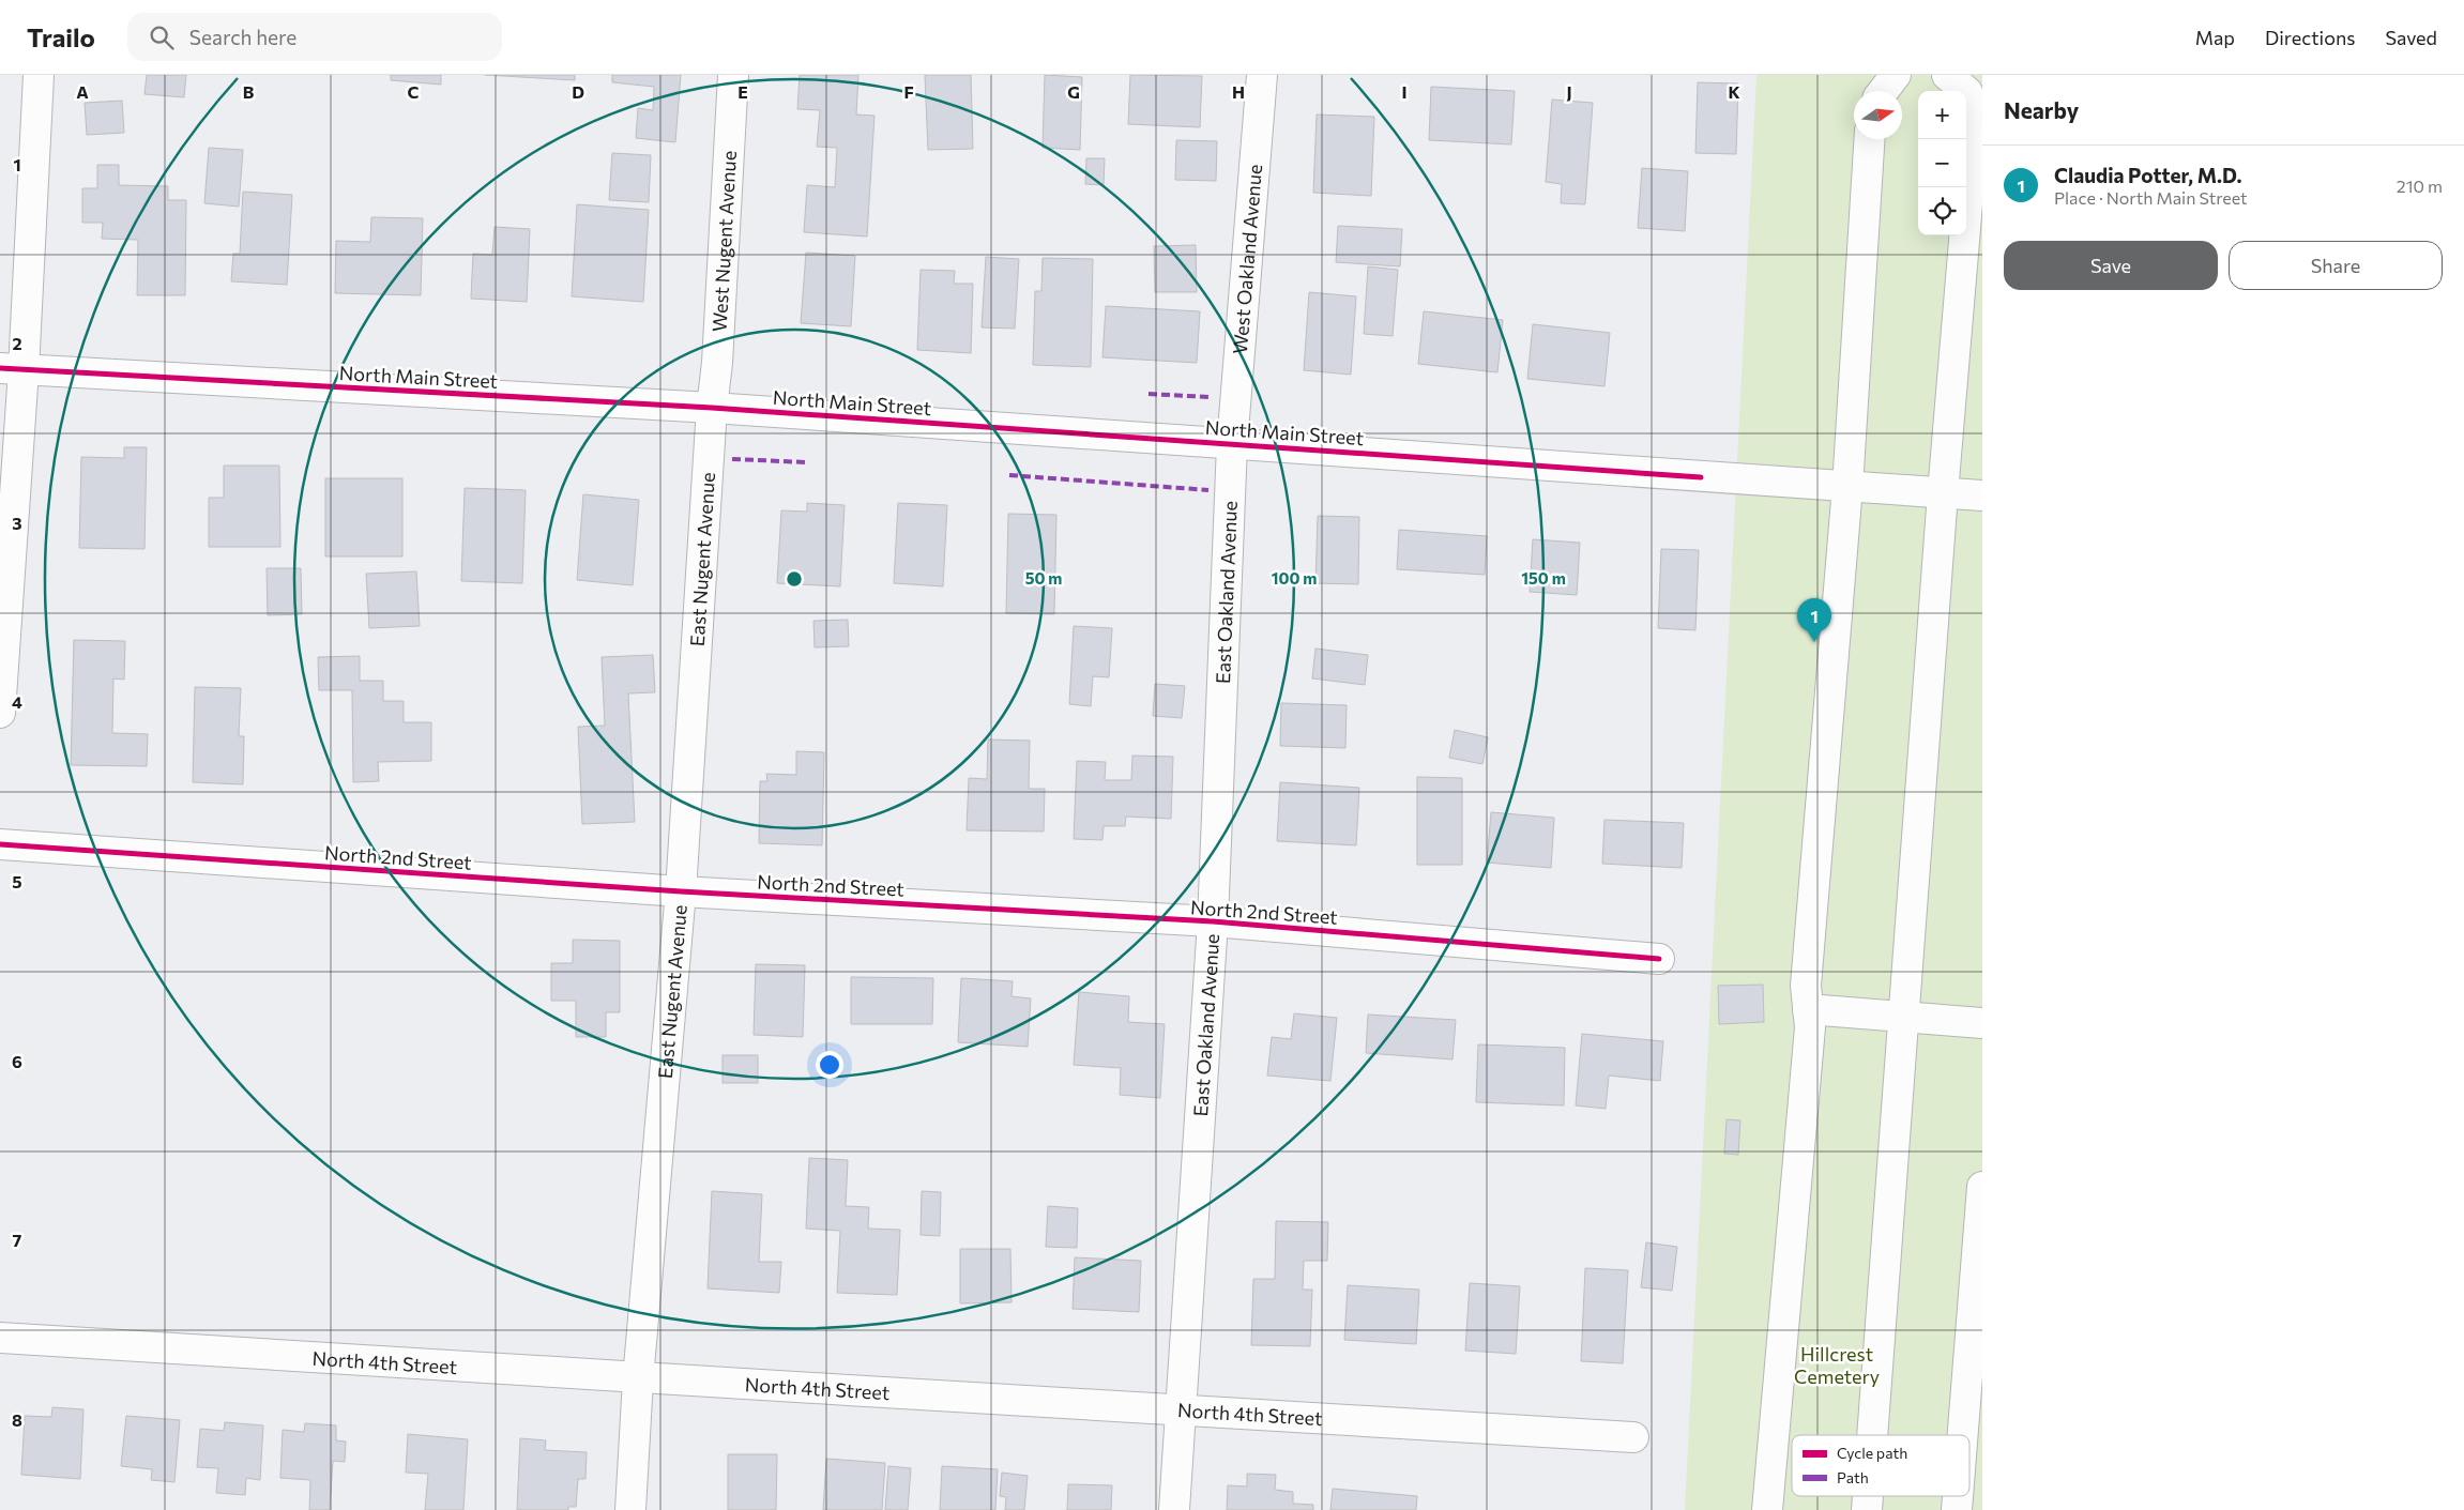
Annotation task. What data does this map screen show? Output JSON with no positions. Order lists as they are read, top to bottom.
{
  "streets": {
    "street": [
      "West Nugent Avenue",
      "West Oakland Avenue",
      "North Main Street",
      "East Nugent Avenue",
      "East Oakland Avenue",
      "North 2nd Street",
      "North 4th Street"
    ]
  },
  "crossings": [
    ["West Nugent Avenue", "North Main Street"],
    ["West Nugent Avenue", "East Nugent Avenue"],
    ["West Oakland Avenue", "North Main Street"],
    ["West Oakland Avenue", "East Oakland Avenue"],
    ["North Main Street", "East Nugent Avenue"],
    ["North Main Street", "East Oakland Avenue"],
    ["East Nugent Avenue", "North 2nd Street"],
    ["East Nugent Avenue", "North 4th Street"],
    ["East Oakland Avenue", "North 2nd Street"],
    ["East Oakland Avenue", "North 4th Street"]
  ],
  "parks": ["Hillcrest Cemetery"],
  "legend": ["Cycle path", "Path"],
  "north": "right",
  "page": {
    "header": "Trailo",
    "search": "Search here",
    "nav": ["Map", "Directions", "Saved"],
    "heading": "Nearby",
    "map_buttons": ["+", "−"],
    "list": [
      {
        "mark": "1",
        "name": "Claudia Potter, M.D.",
        "note": "Place · North Main Street",
        "value": "210 m"
      }
    ],
    "buttons": ["Save", "Share"],
    "pins": "1"
  },
  "grid": {
    "columns": [
      "A",
      "B",
      "C",
      "D",
      "E",
      "F",
      "G",
      "H",
      "I",
      "J",
      "K"
    ],
    "rows": [
      "1",
      "2",
      "3",
      "4",
      "5",
      "6",
      "7",
      "8"
    ]
  },
  "rings": ["50 m", "100 m", "150 m"]
}
